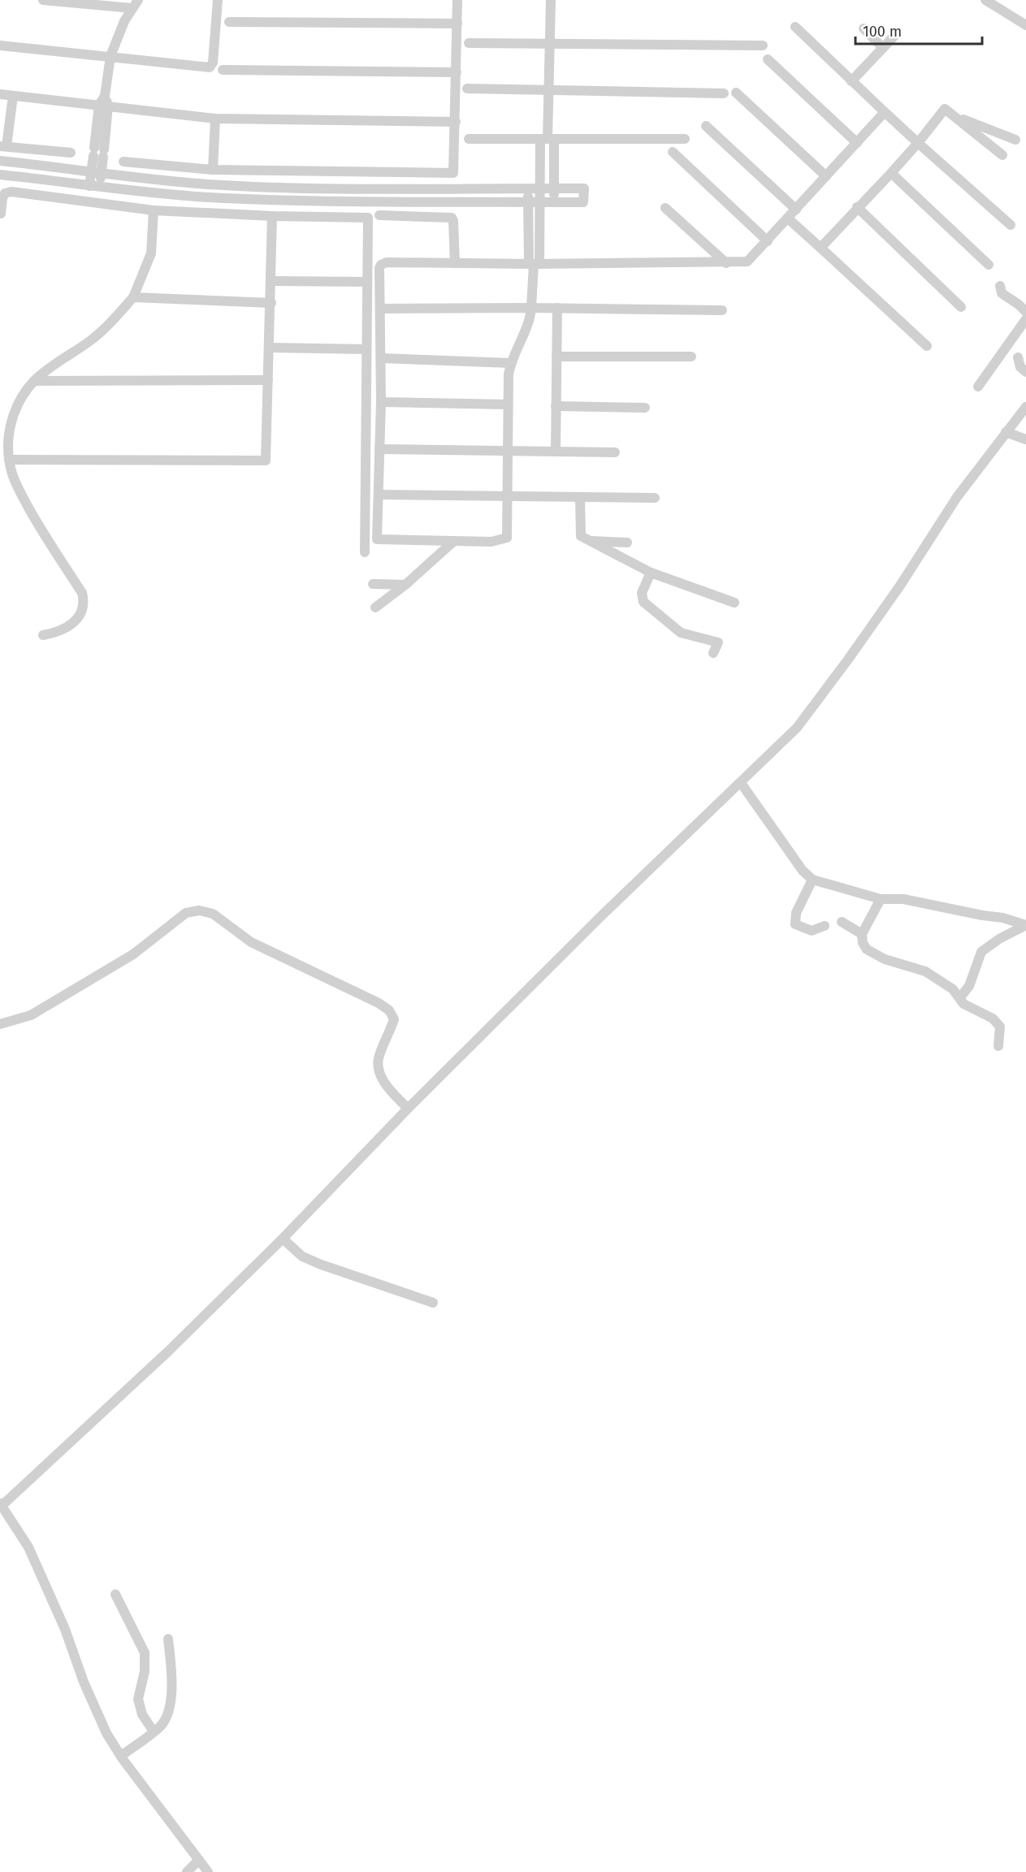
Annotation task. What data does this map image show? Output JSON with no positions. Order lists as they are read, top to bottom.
{
  "scale_bar": "100 m"
}
